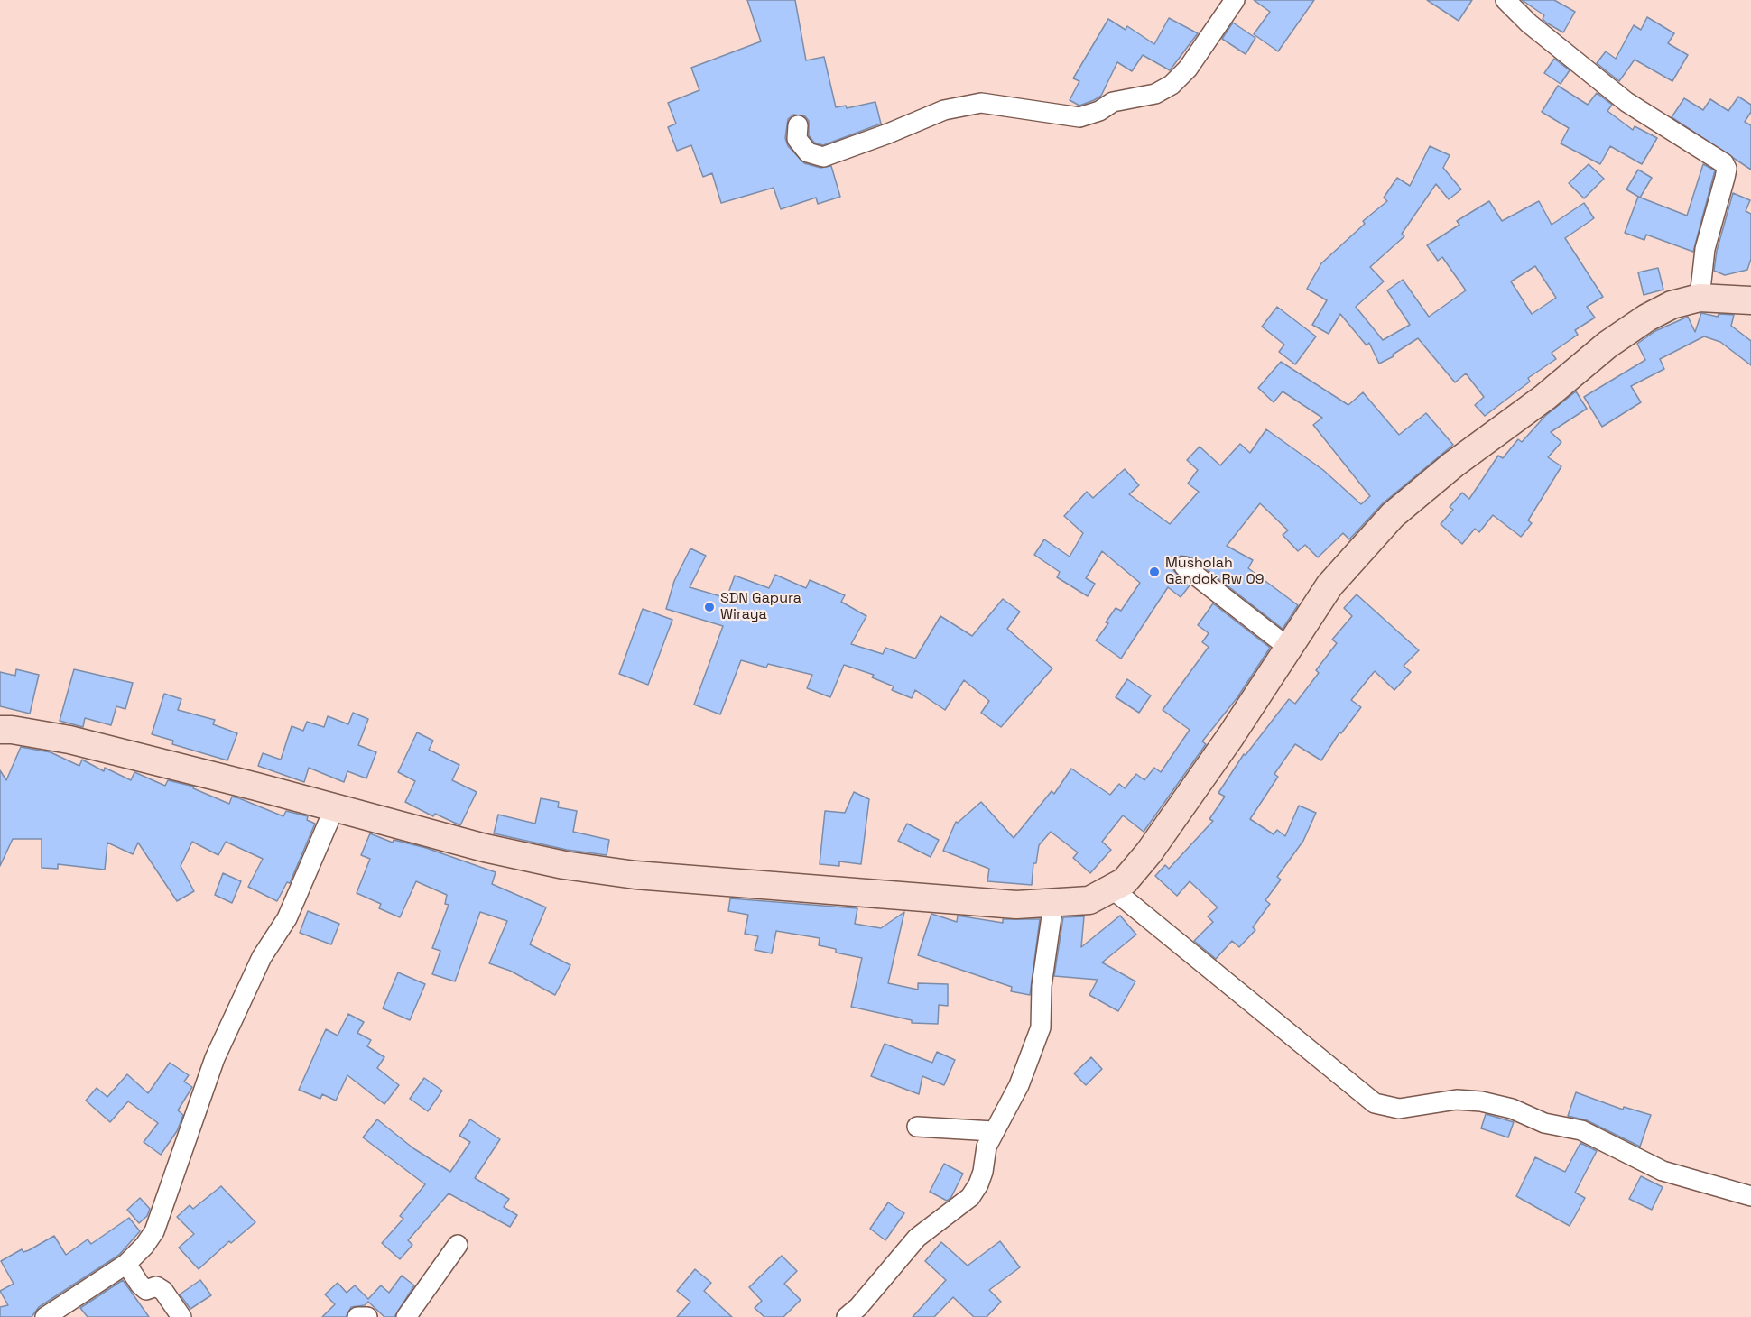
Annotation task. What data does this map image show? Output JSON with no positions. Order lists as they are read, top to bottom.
{
  "places": ["Musholah Gandok Rw 09", "SDN Gapura Wiraya"]
}
